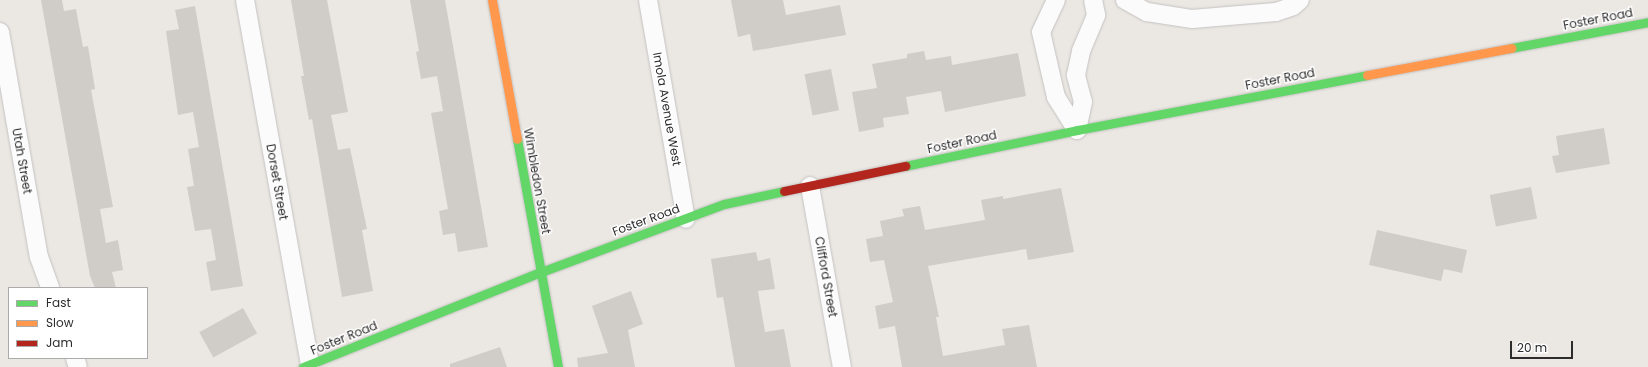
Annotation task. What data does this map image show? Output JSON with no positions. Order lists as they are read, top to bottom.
{
  "streets": {
    "street": [
      "Foster Road",
      "Imola Avenue West",
      "Utah Street",
      "Wimbledon Street",
      "Dorset Street",
      "Clifford Street"
    ]
  },
  "crossings": [
    ["Foster Road", "Imola Avenue West"],
    ["Foster Road", "Wimbledon Street"],
    ["Foster Road", "Dorset Street"],
    ["Foster Road", "Clifford Street"]
  ],
  "legend": ["Fast", "Slow", "Jam"],
  "scale_bar": "20 m"
}
